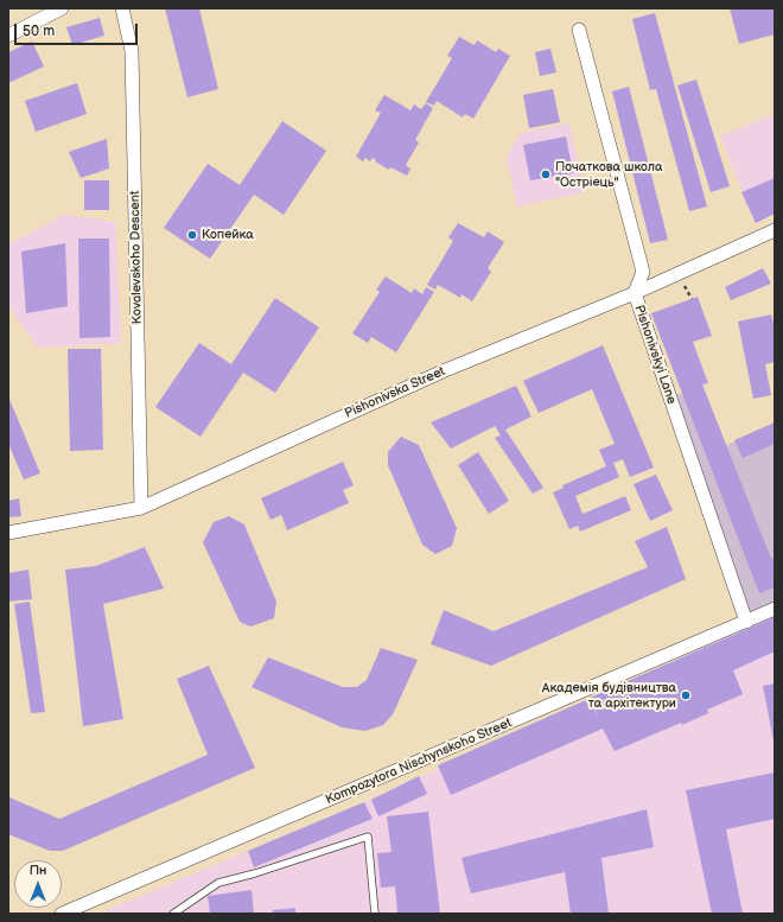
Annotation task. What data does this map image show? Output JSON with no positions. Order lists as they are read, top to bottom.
{
  "streets": {
    "street": [
      "Kovalevskoho Descent",
      "Pishonivskyi Lane",
      "Pishonivska Street",
      "Kompozytora Nischynskoho Street"
    ]
  },
  "crossings": [
    ["Kovalevskoho Descent", "Pishonivska Street"],
    ["Pishonivskyi Lane", "Pishonivska Street"],
    ["Pishonivskyi Lane", "Kompozytora Nischynskoho Street"]
  ],
  "places": ["Початкова школа \"Остріець\"", "Копейка", "Академія будівництва та архітектури"],
  "scale_bar": "50 m",
  "north": "top"
}
